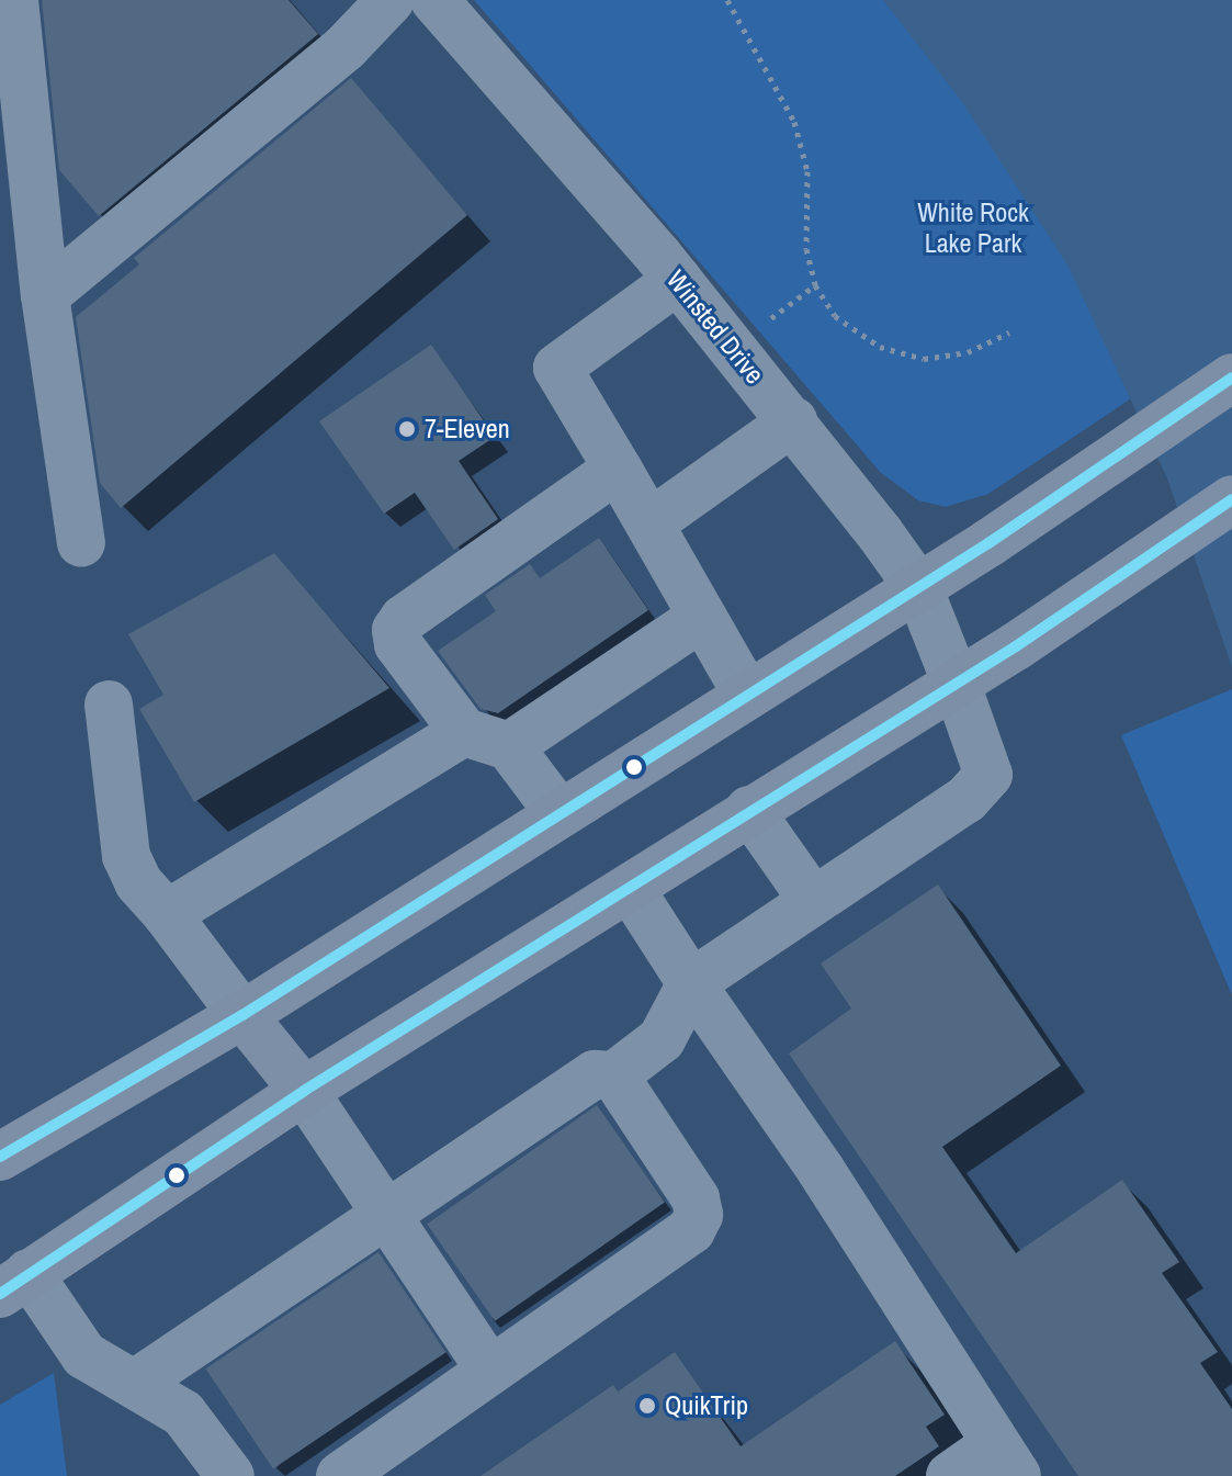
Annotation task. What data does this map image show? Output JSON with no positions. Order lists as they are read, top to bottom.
{
  "streets": {
    "street": ["Winsted Drive"]
  },
  "parks": ["White Rock Lake Park"],
  "places": ["7-Eleven", "QuikTrip"]
}
